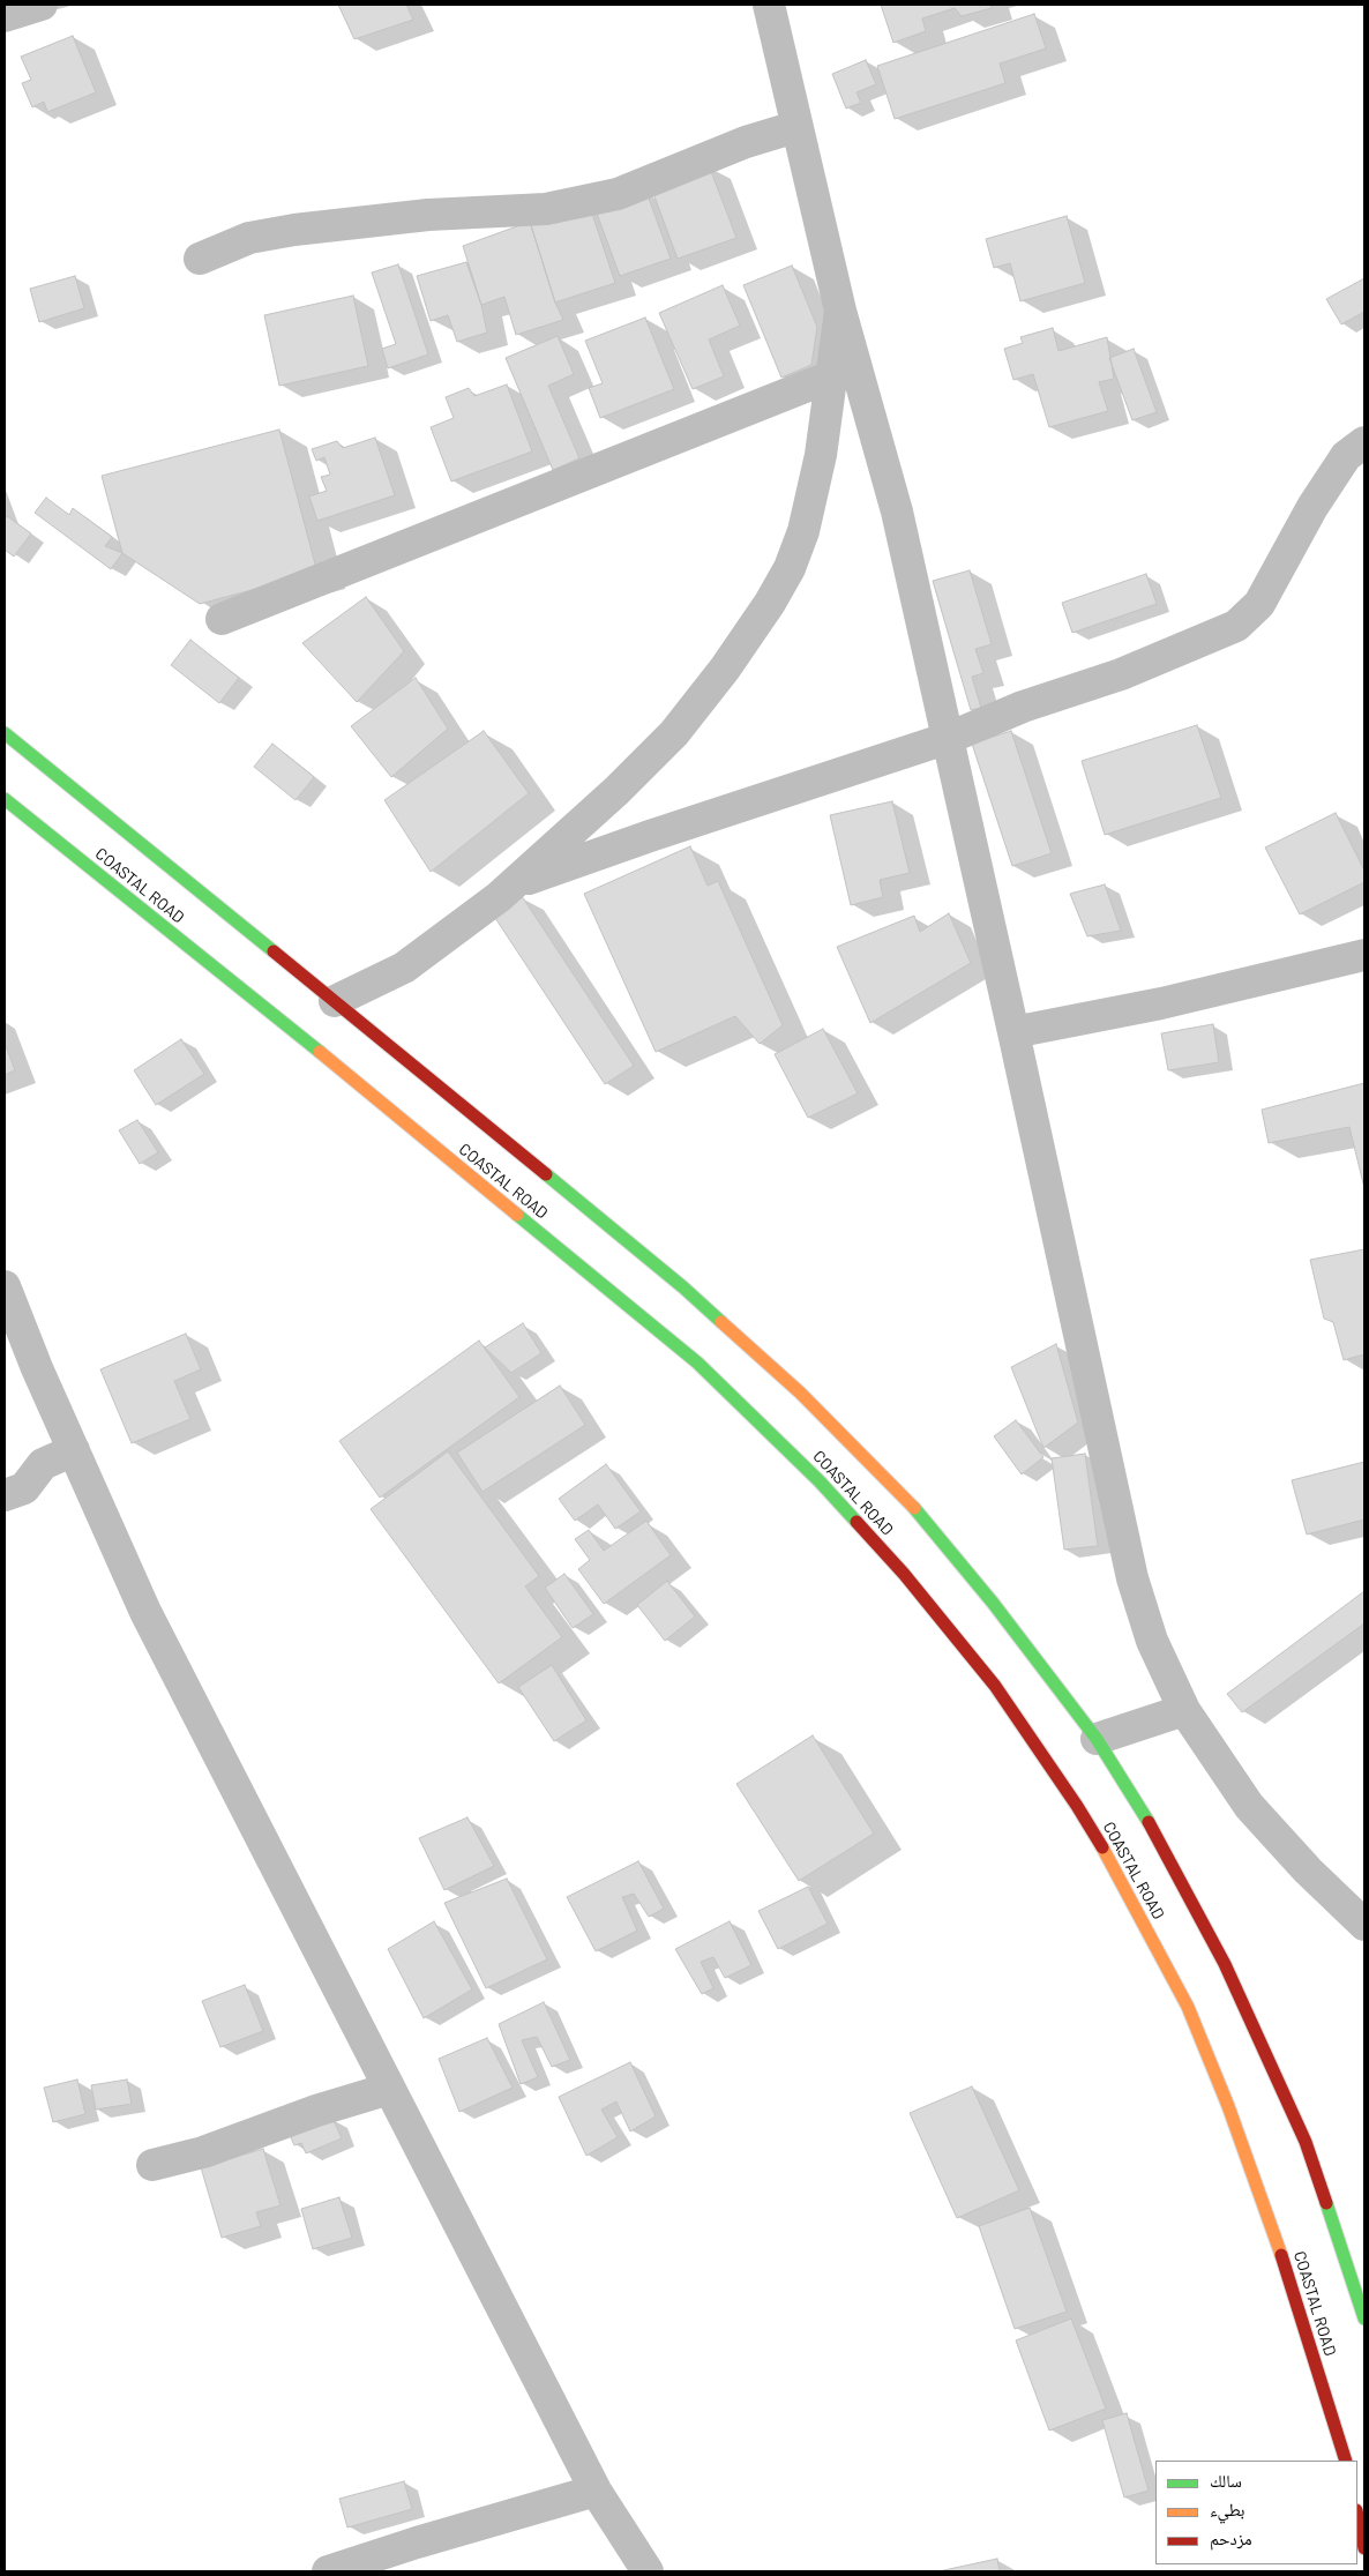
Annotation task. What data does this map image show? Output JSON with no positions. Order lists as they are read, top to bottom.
{
  "streets": {
    "highway": ["COASTAL ROAD"]
  },
  "legend": ["سالك", "بطيء", "مزدحم"]
}
